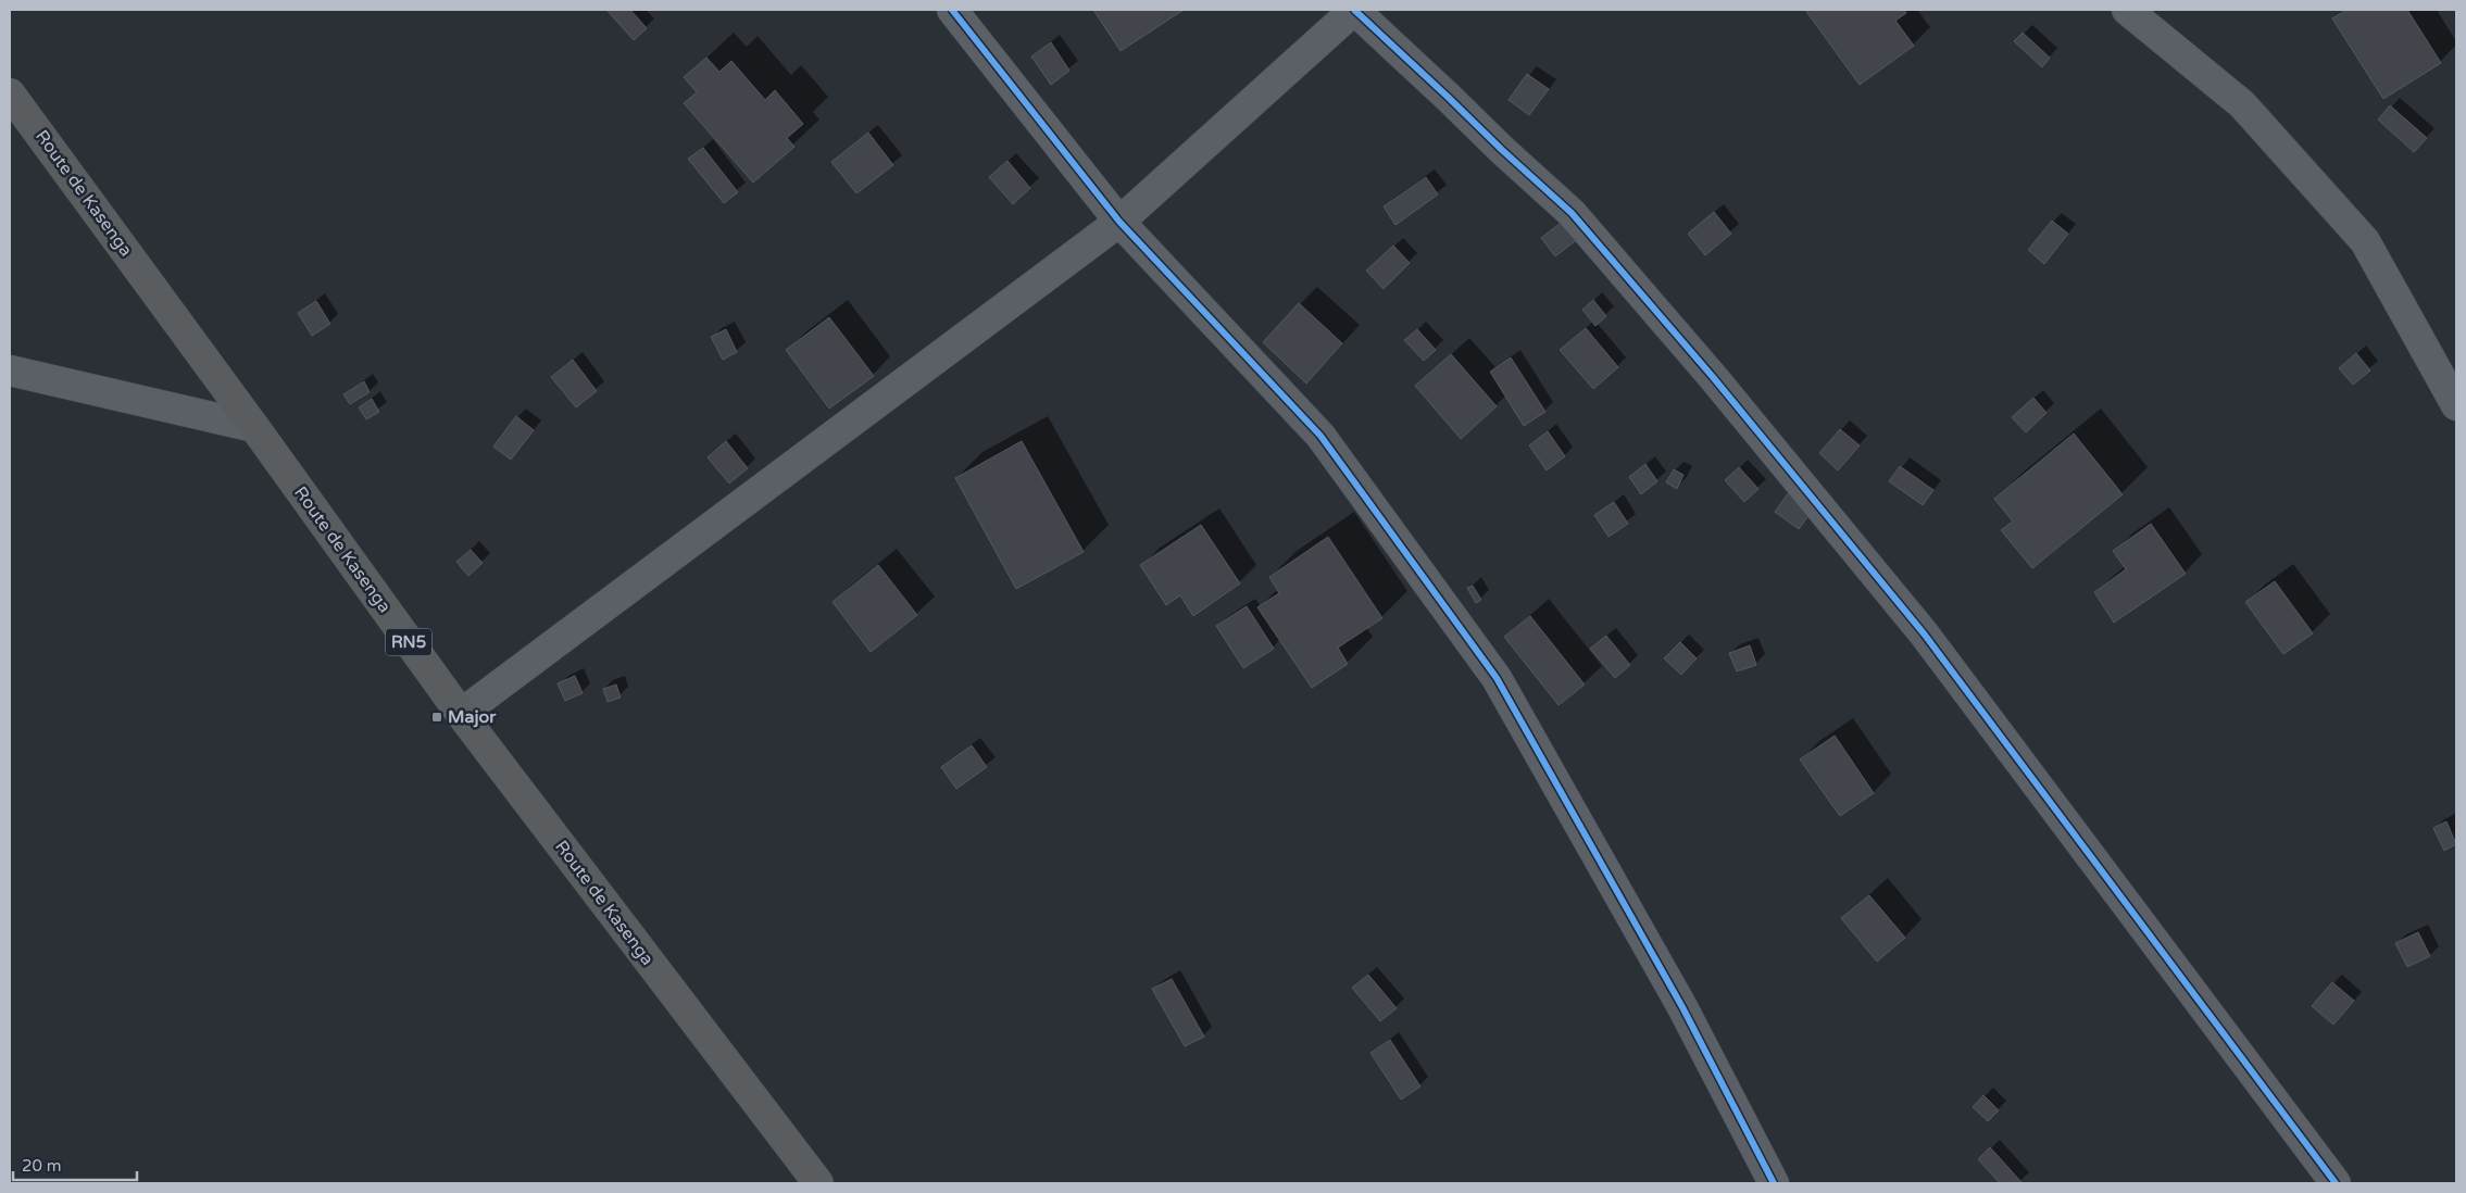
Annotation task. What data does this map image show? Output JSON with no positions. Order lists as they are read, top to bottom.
{
  "streets": {
    "highway": ["Route de Kasenga", "RN5"]
  },
  "places": {
    "transit": ["Major"]
  },
  "scale_bar": "20 m"
}
